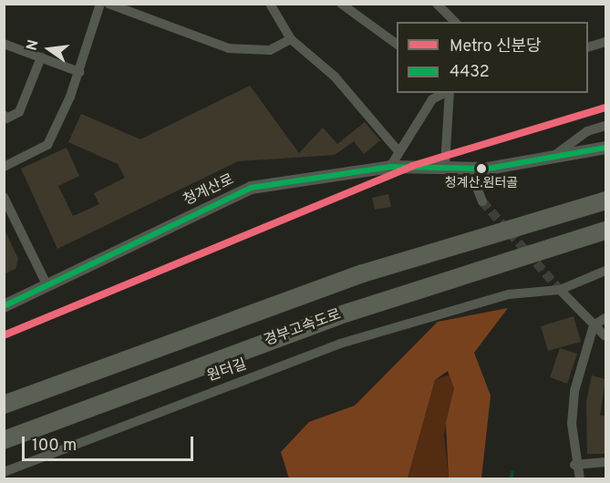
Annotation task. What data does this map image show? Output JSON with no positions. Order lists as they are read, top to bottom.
{
  "streets": {
    "highway": ["경부고속도로"],
    "street": ["청계산로", "원터길"]
  },
  "places": ["청계산.원터골"],
  "lines": ["metro line 신분당", "transit line 4432"],
  "legend": ["Metro 신분당", "4432"],
  "scale_bar": "100 m",
  "north": "left"
}
